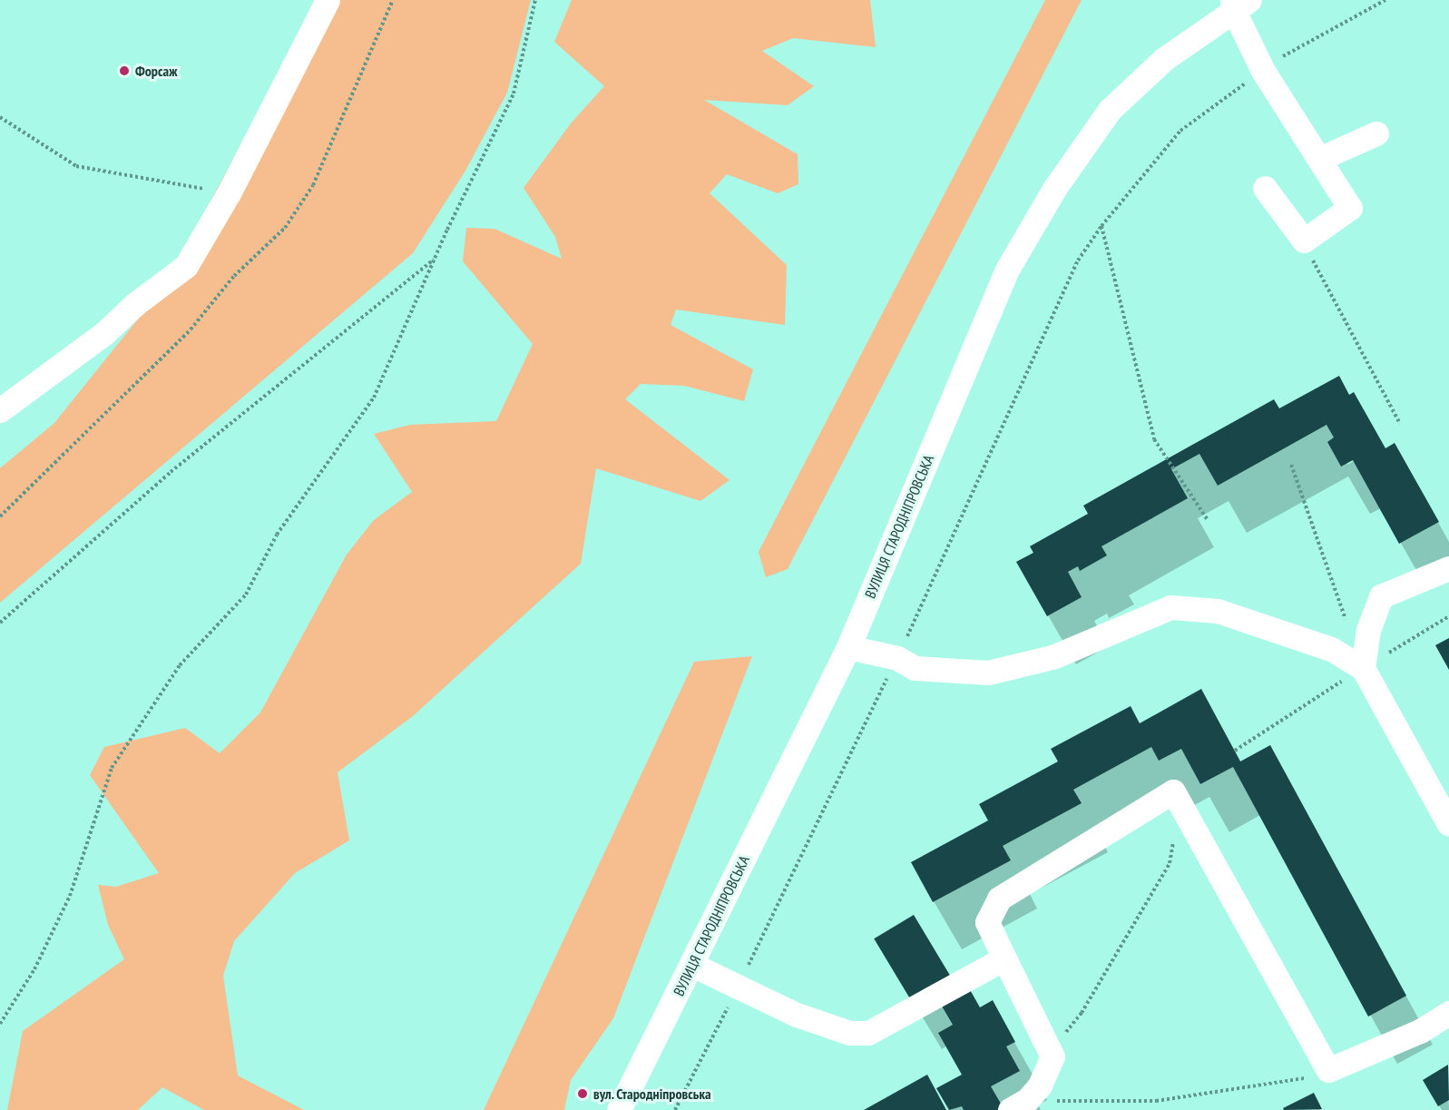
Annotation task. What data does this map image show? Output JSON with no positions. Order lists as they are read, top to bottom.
{
  "streets": {
    "street": ["ВУЛИЦЯ СТАРОДНІПРОВСЬКА"]
  },
  "places": ["Форсаж", "вул. Стародніпровська"]
}
